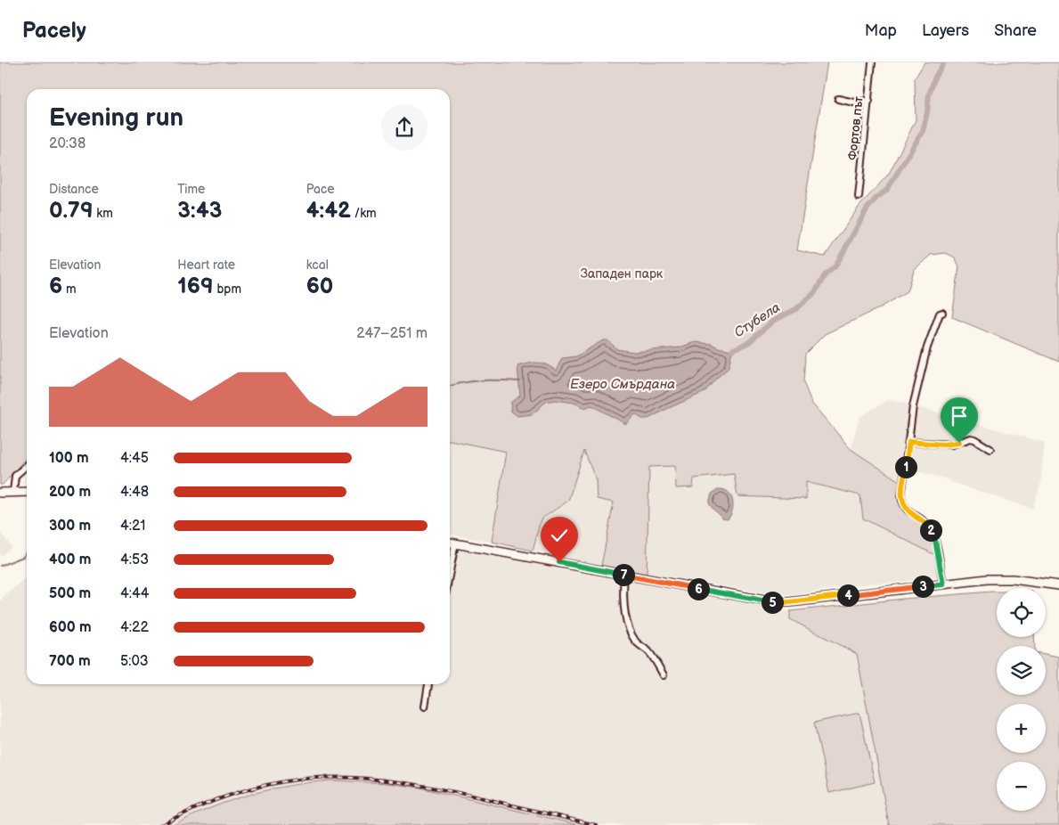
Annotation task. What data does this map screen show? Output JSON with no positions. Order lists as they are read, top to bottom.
{
  "streets": {
    "street": ["Фортов път"]
  },
  "water": ["Стубела", "Езеро Смърдана"],
  "parks": ["Западен парк"],
  "page": {
    "header": "Pacely",
    "nav": ["Map", "Layers", "Share"],
    "heading": ["Evening run", "20:38"],
    "stats": [
      ["Distance", "0.79 km"],
      ["Time", "3:43"],
      ["Pace", "4:42 /km"],
      ["Elevation", "6 m"],
      ["Heart rate", "169 bpm"],
      ["kcal", "60"]
    ],
    "chart": ["Elevation", "247–251 m"],
    "list": [
      {
        "name": "100 m",
        "note": "4:45"
      },
      {
        "name": "200 m",
        "note": "4:48"
      },
      {
        "name": "300 m",
        "note": "4:21"
      },
      {
        "name": "400 m",
        "note": "4:53"
      },
      {
        "name": "500 m",
        "note": "4:44"
      },
      {
        "name": "600 m",
        "note": "4:22"
      },
      {
        "name": "700 m",
        "note": "5:03"
      }
    ],
    "pins": [
      "1",
      "2",
      "7",
      "3",
      "6",
      "4",
      "5"
    ],
    "map_buttons": ["+", "−"]
  }
}
